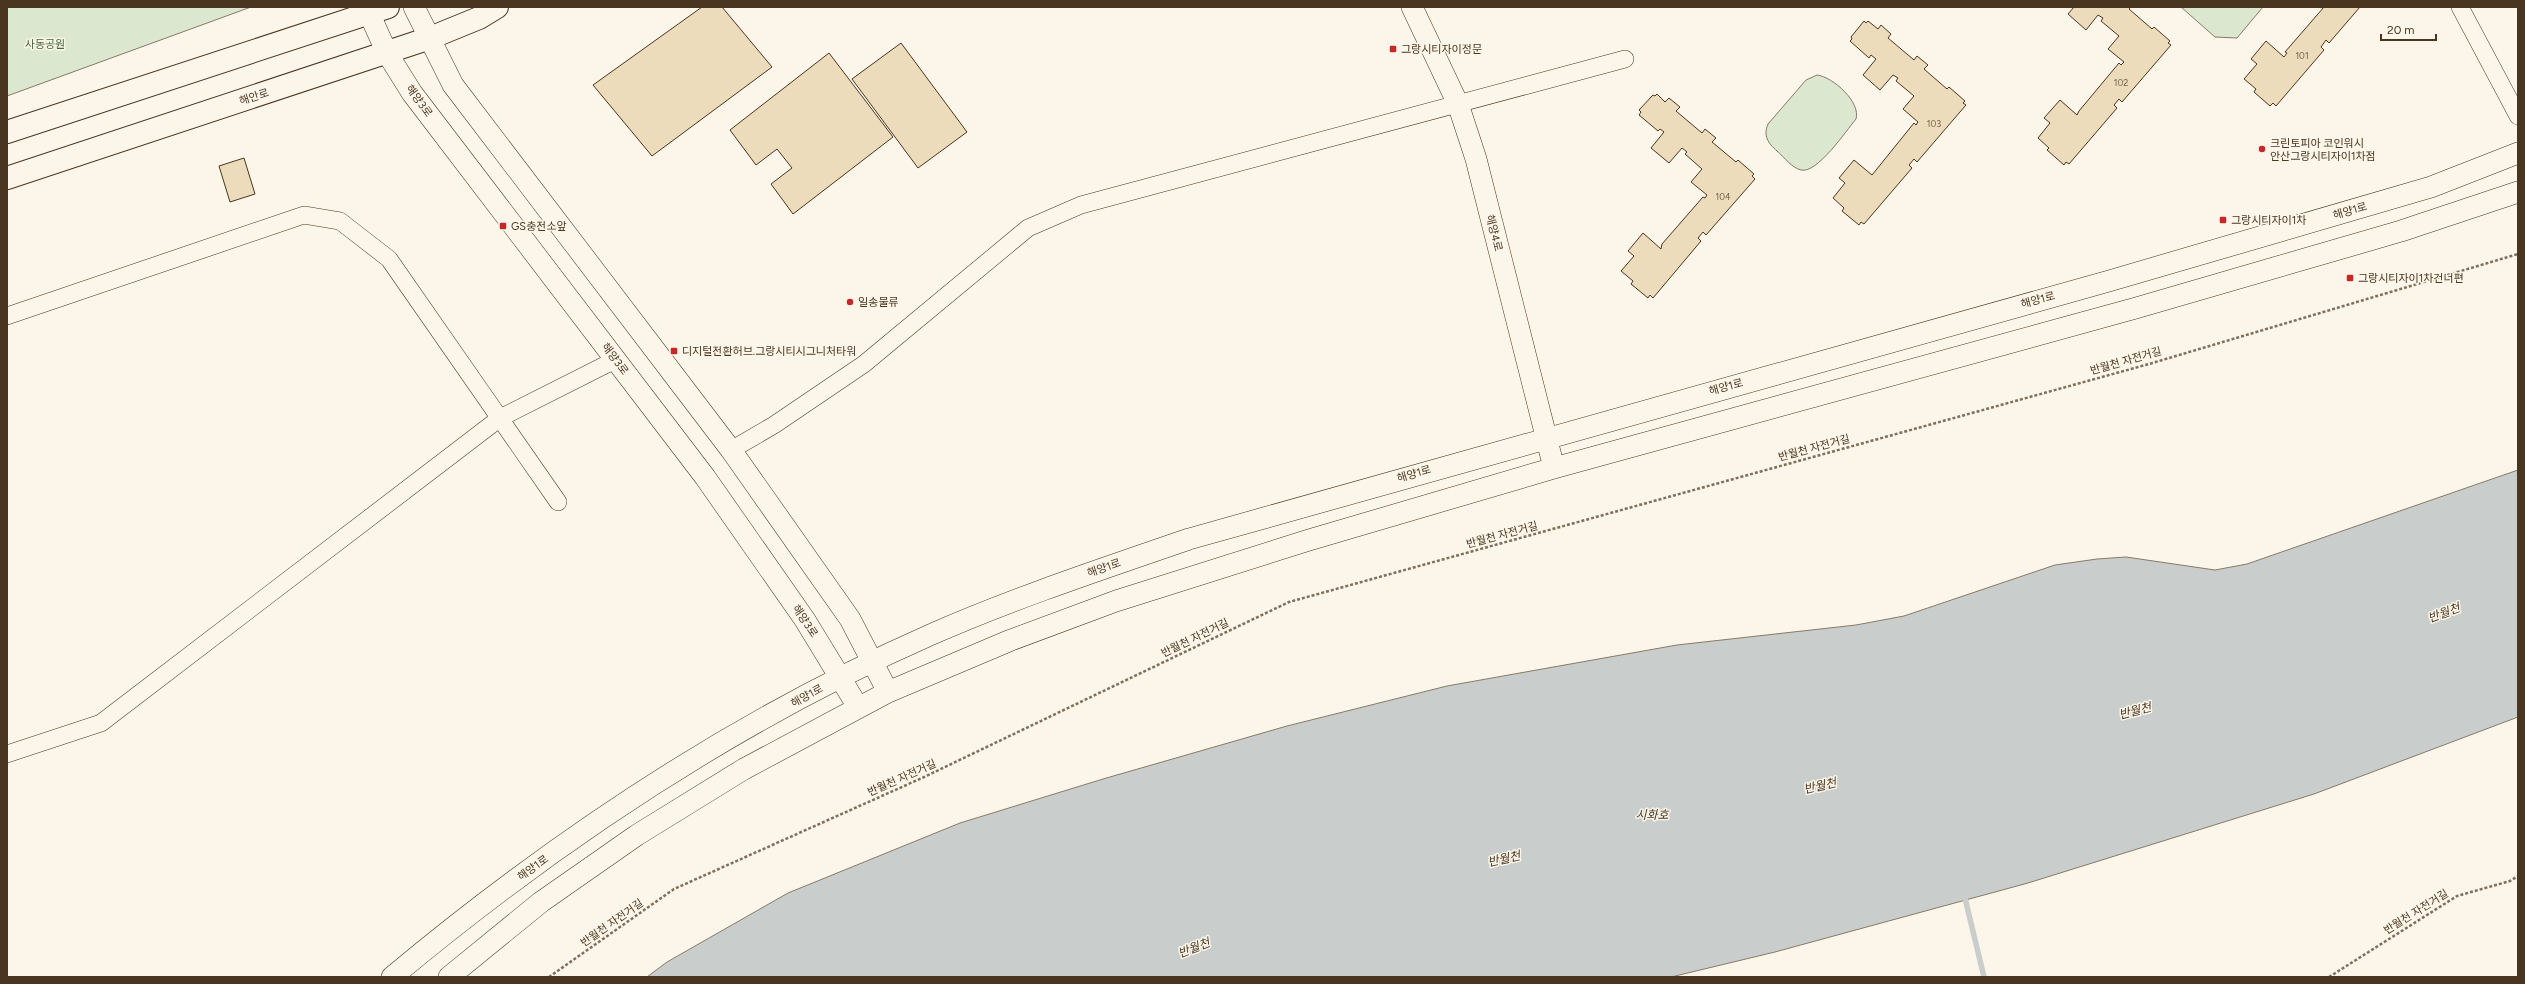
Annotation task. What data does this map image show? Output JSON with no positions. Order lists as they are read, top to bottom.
{
  "streets": {
    "main road": ["해안로"],
    "street": ["해양3로", "해양1로", "해양4로"],
    "path": ["반월천 자전거길"]
  },
  "crossings": [
    ["해안로", "해양3로"],
    ["해양3로", "해양1로"],
    ["해양1로", "해양4로"]
  ],
  "water": ["반월천", "시화호"],
  "parks": ["사동공원"],
  "places": {
    "transit": [
      "그랑시티자이정문",
      "그랑시티자이1차",
      "GS충전소앞",
      "그랑시티자이1차건너편",
      "디지털전환허브.그랑시티시그니처타워"
    ],
    "other": ["크린토피아 코인워시 안산그랑시티자이1차점", "일송물류"]
  },
  "house_numbers": [
    "101",
    "102",
    "103",
    "104"
  ],
  "scale_bar": "20 m"
}
